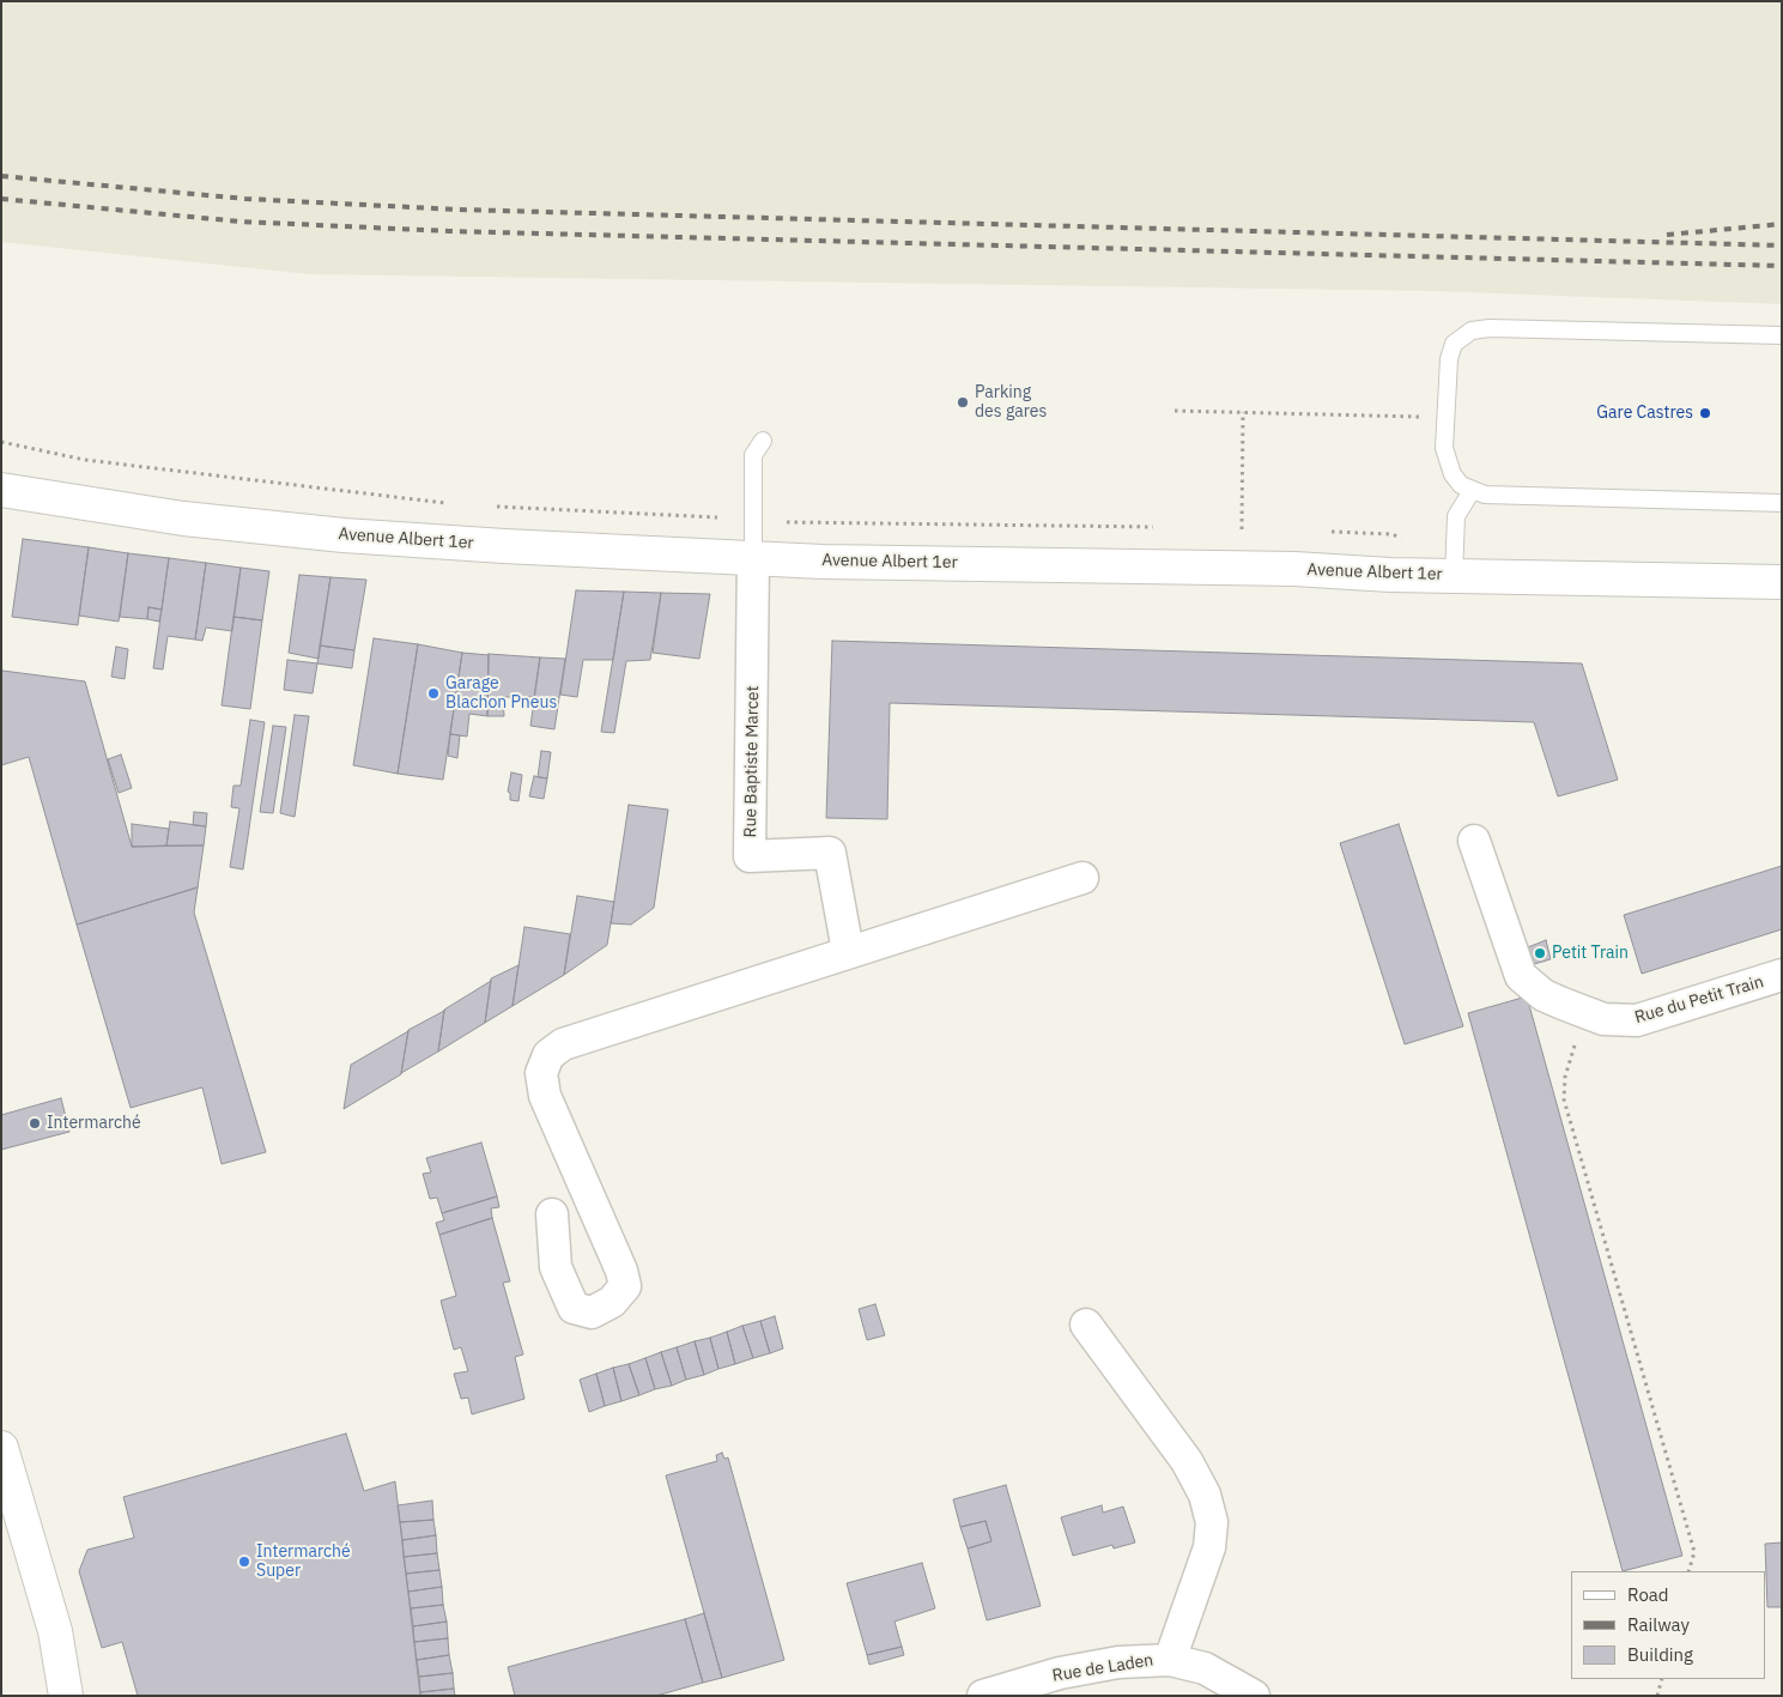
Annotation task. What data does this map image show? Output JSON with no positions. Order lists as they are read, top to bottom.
{
  "streets": {
    "main road": ["Avenue Albert 1er"],
    "street": ["Rue Baptiste Marcet", "Rue du Petit Train", "Rue de Laden"]
  },
  "crossings": [
    ["Avenue Albert 1er", "Rue Baptiste Marcet"]
  ],
  "places": [
    "Parking des gares",
    "Gare Castres",
    "Garage Blachon Pneus",
    "Petit Train",
    "Intermarché",
    "Intermarché Super"
  ],
  "legend": ["Road", "Railway", "Building"]
}
